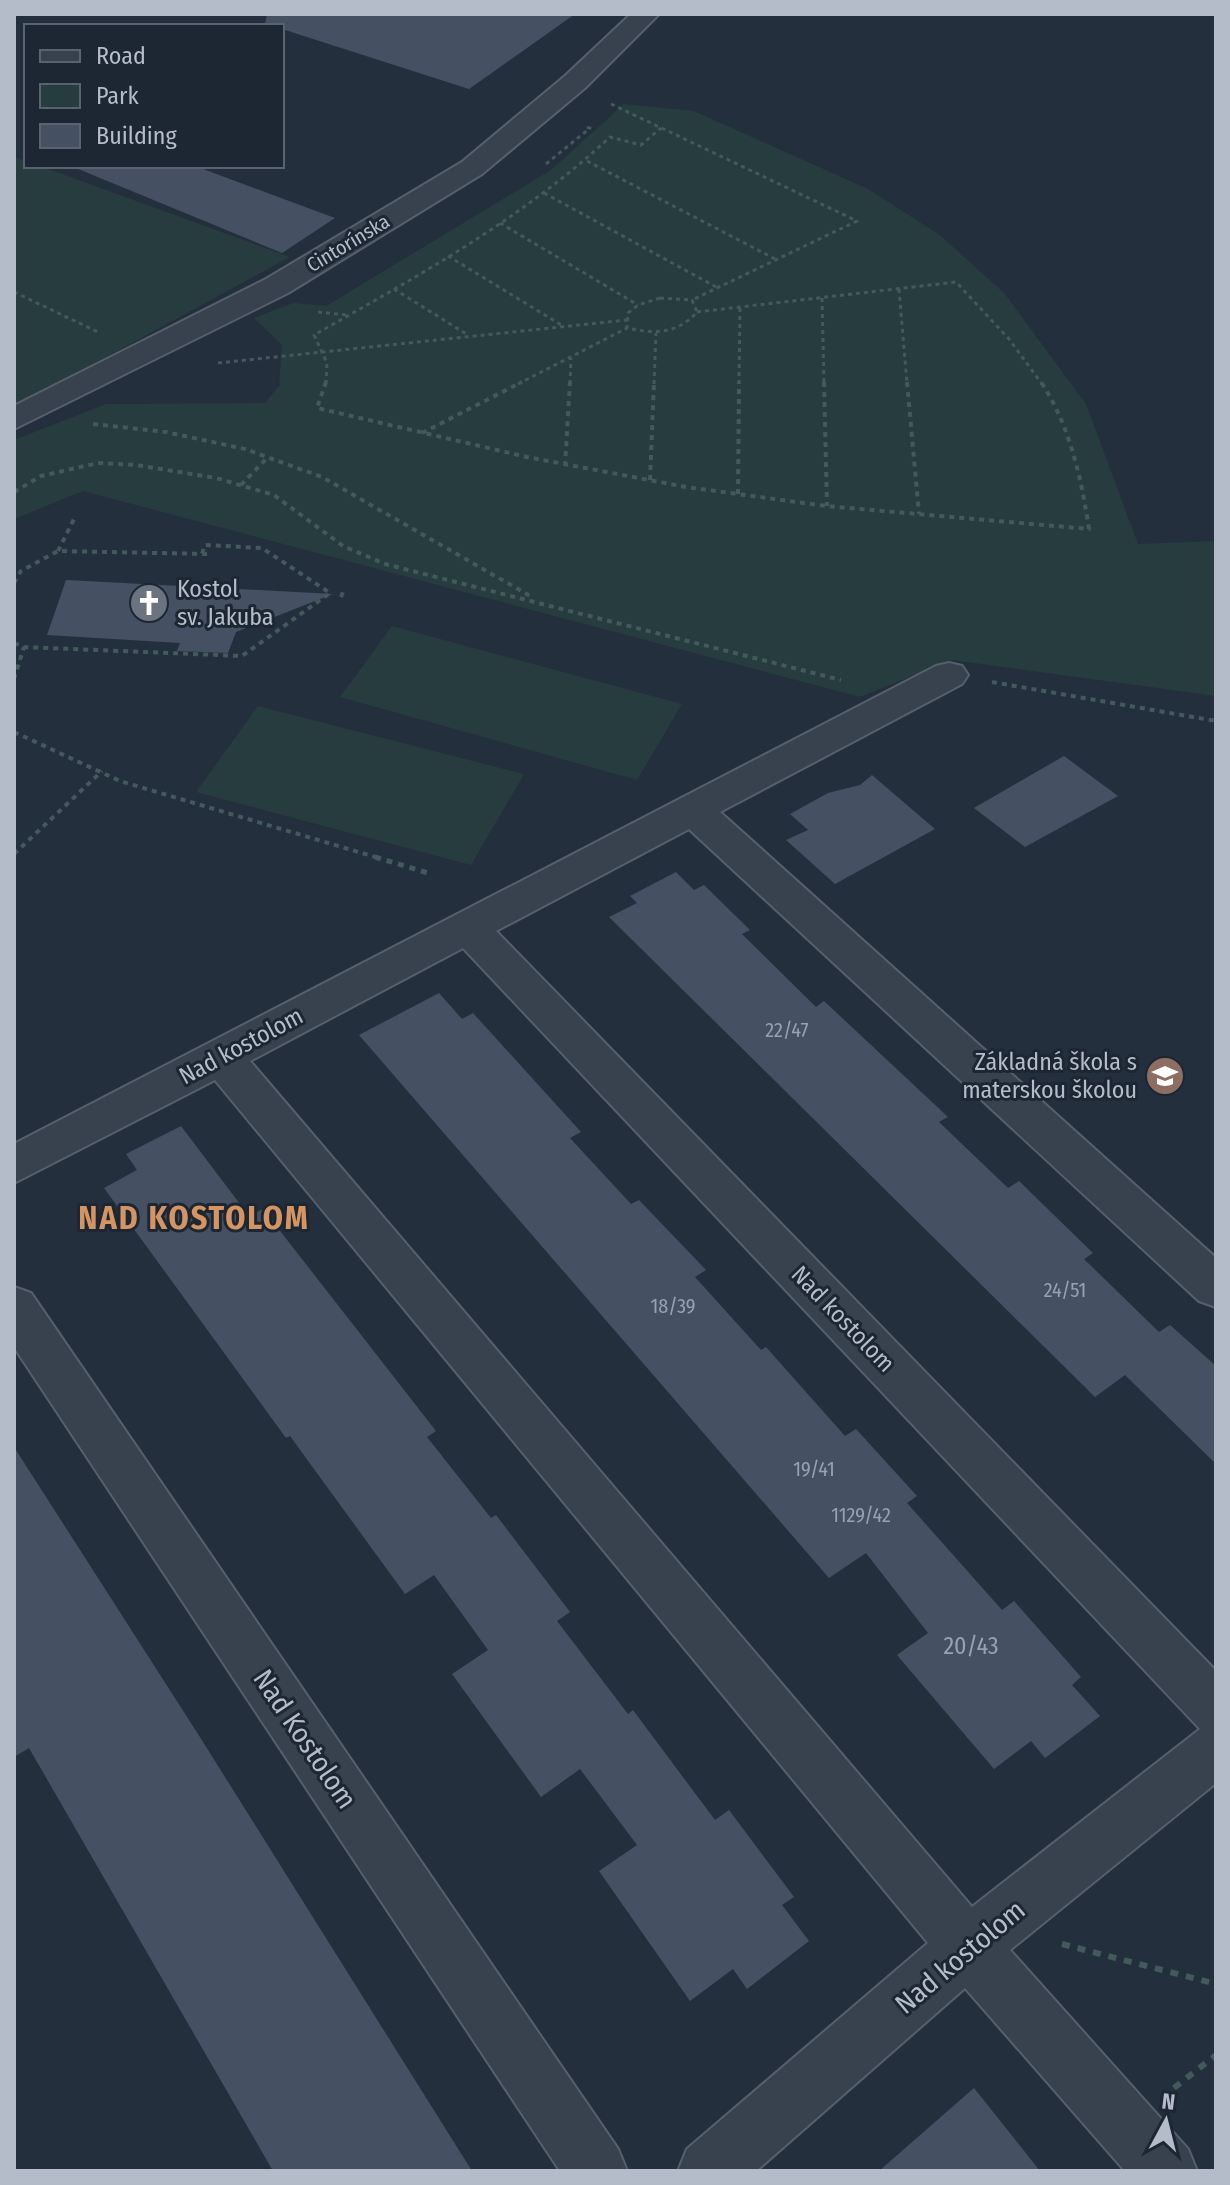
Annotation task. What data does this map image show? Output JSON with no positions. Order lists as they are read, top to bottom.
{
  "streets": {
    "street": ["Cintorínska", "Nad kostolom", "Nad Kostolom"]
  },
  "districts": ["NAD KOSTOLOM"],
  "places": {
    "church": ["Kostol sv. Jakuba"],
    "school or university": ["Základná škola s materskou školou"]
  },
  "house_numbers": [
    "22/47",
    "24/51",
    "18/39",
    "19/41",
    "1129/42",
    "20/43"
  ],
  "legend": ["Road", "Park", "Building"],
  "north": "top"
}
